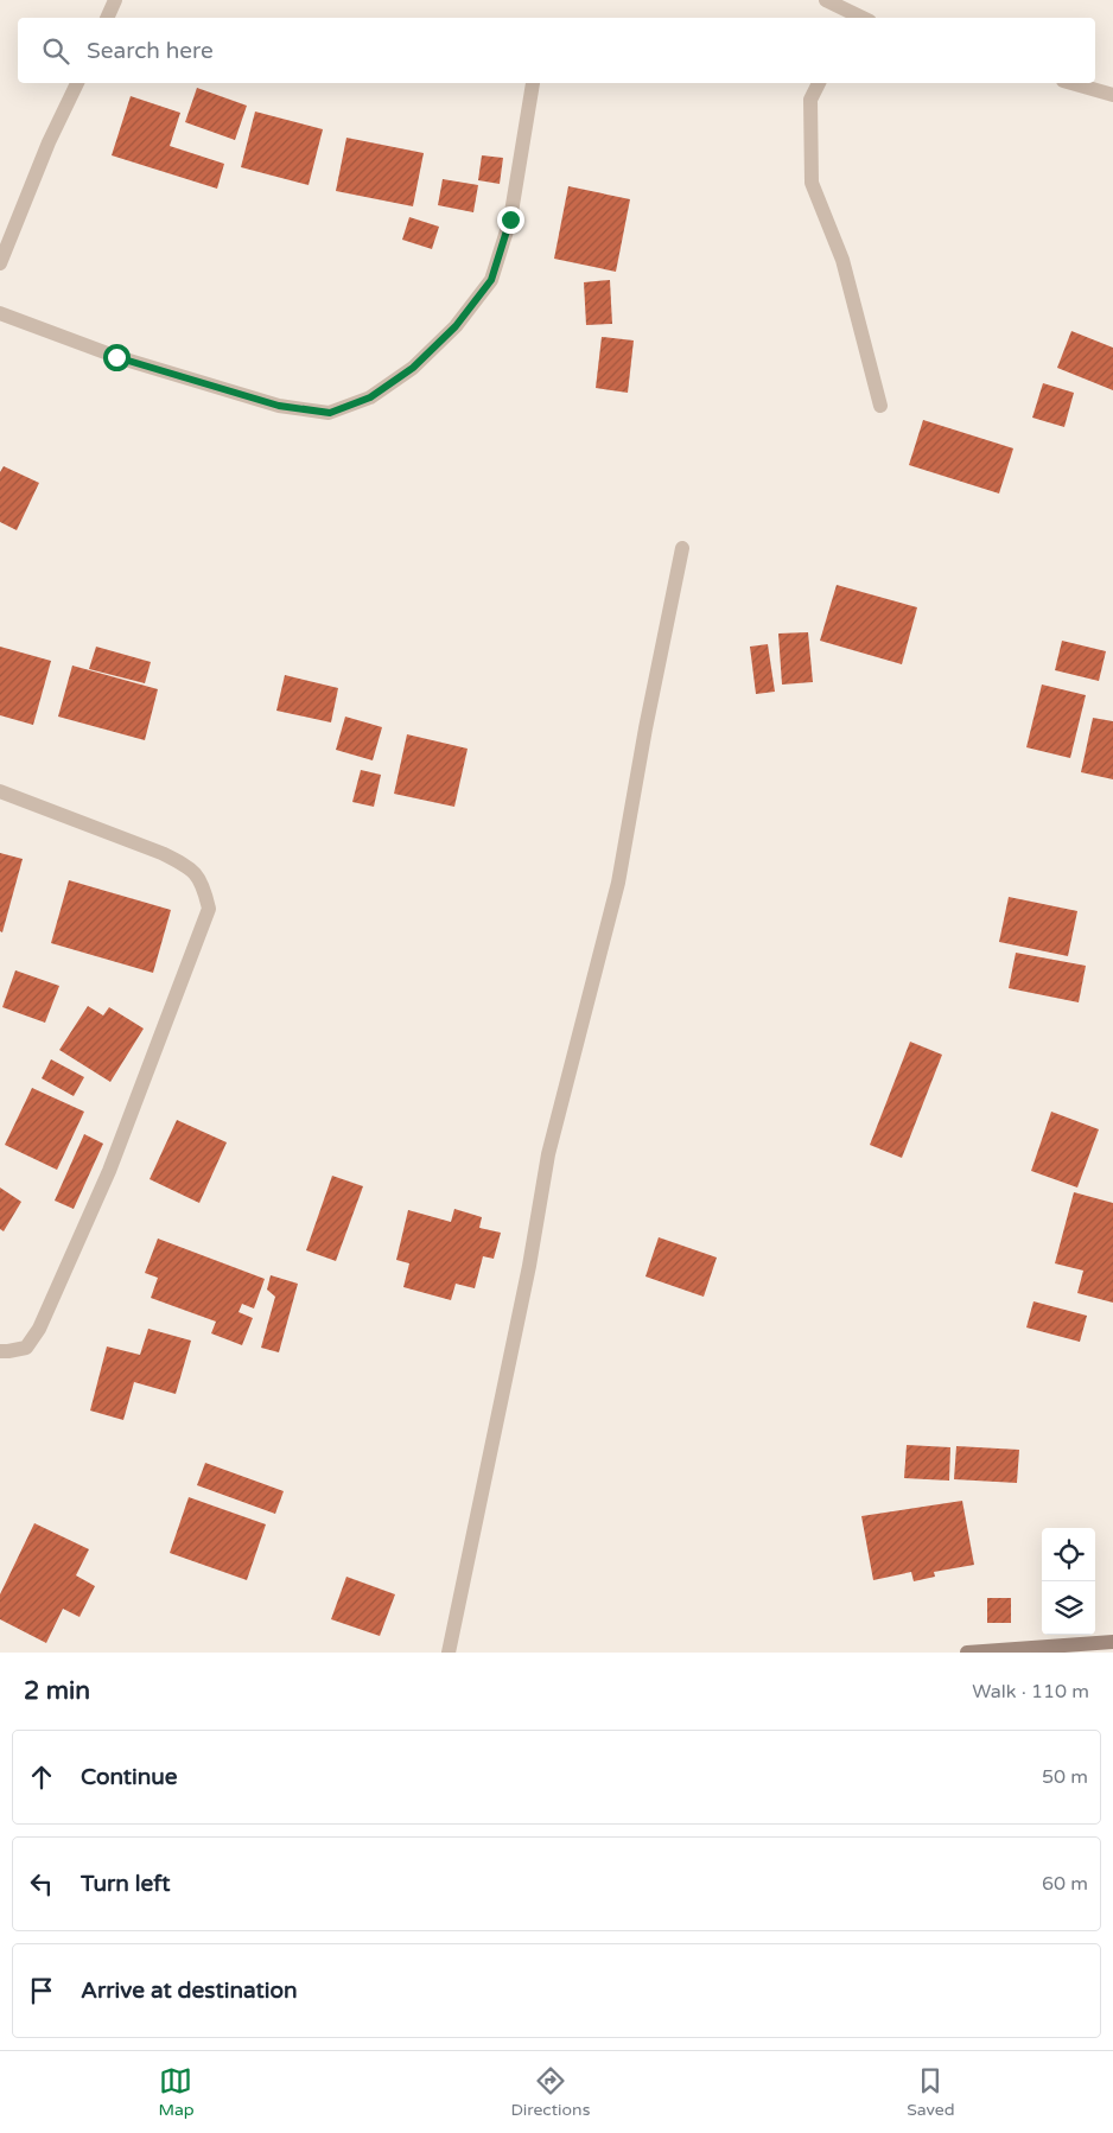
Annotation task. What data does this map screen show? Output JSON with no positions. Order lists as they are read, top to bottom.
{
  "page": {
    "search": "Search here",
    "heading": ["2 min", "Walk · 110 m"],
    "list": [
      ["Continue", "50 m"],
      ["Turn left", "60 m"],
      "Arrive at destination"
    ],
    "nav": ["Map", "Directions", "Saved"]
  }
}
